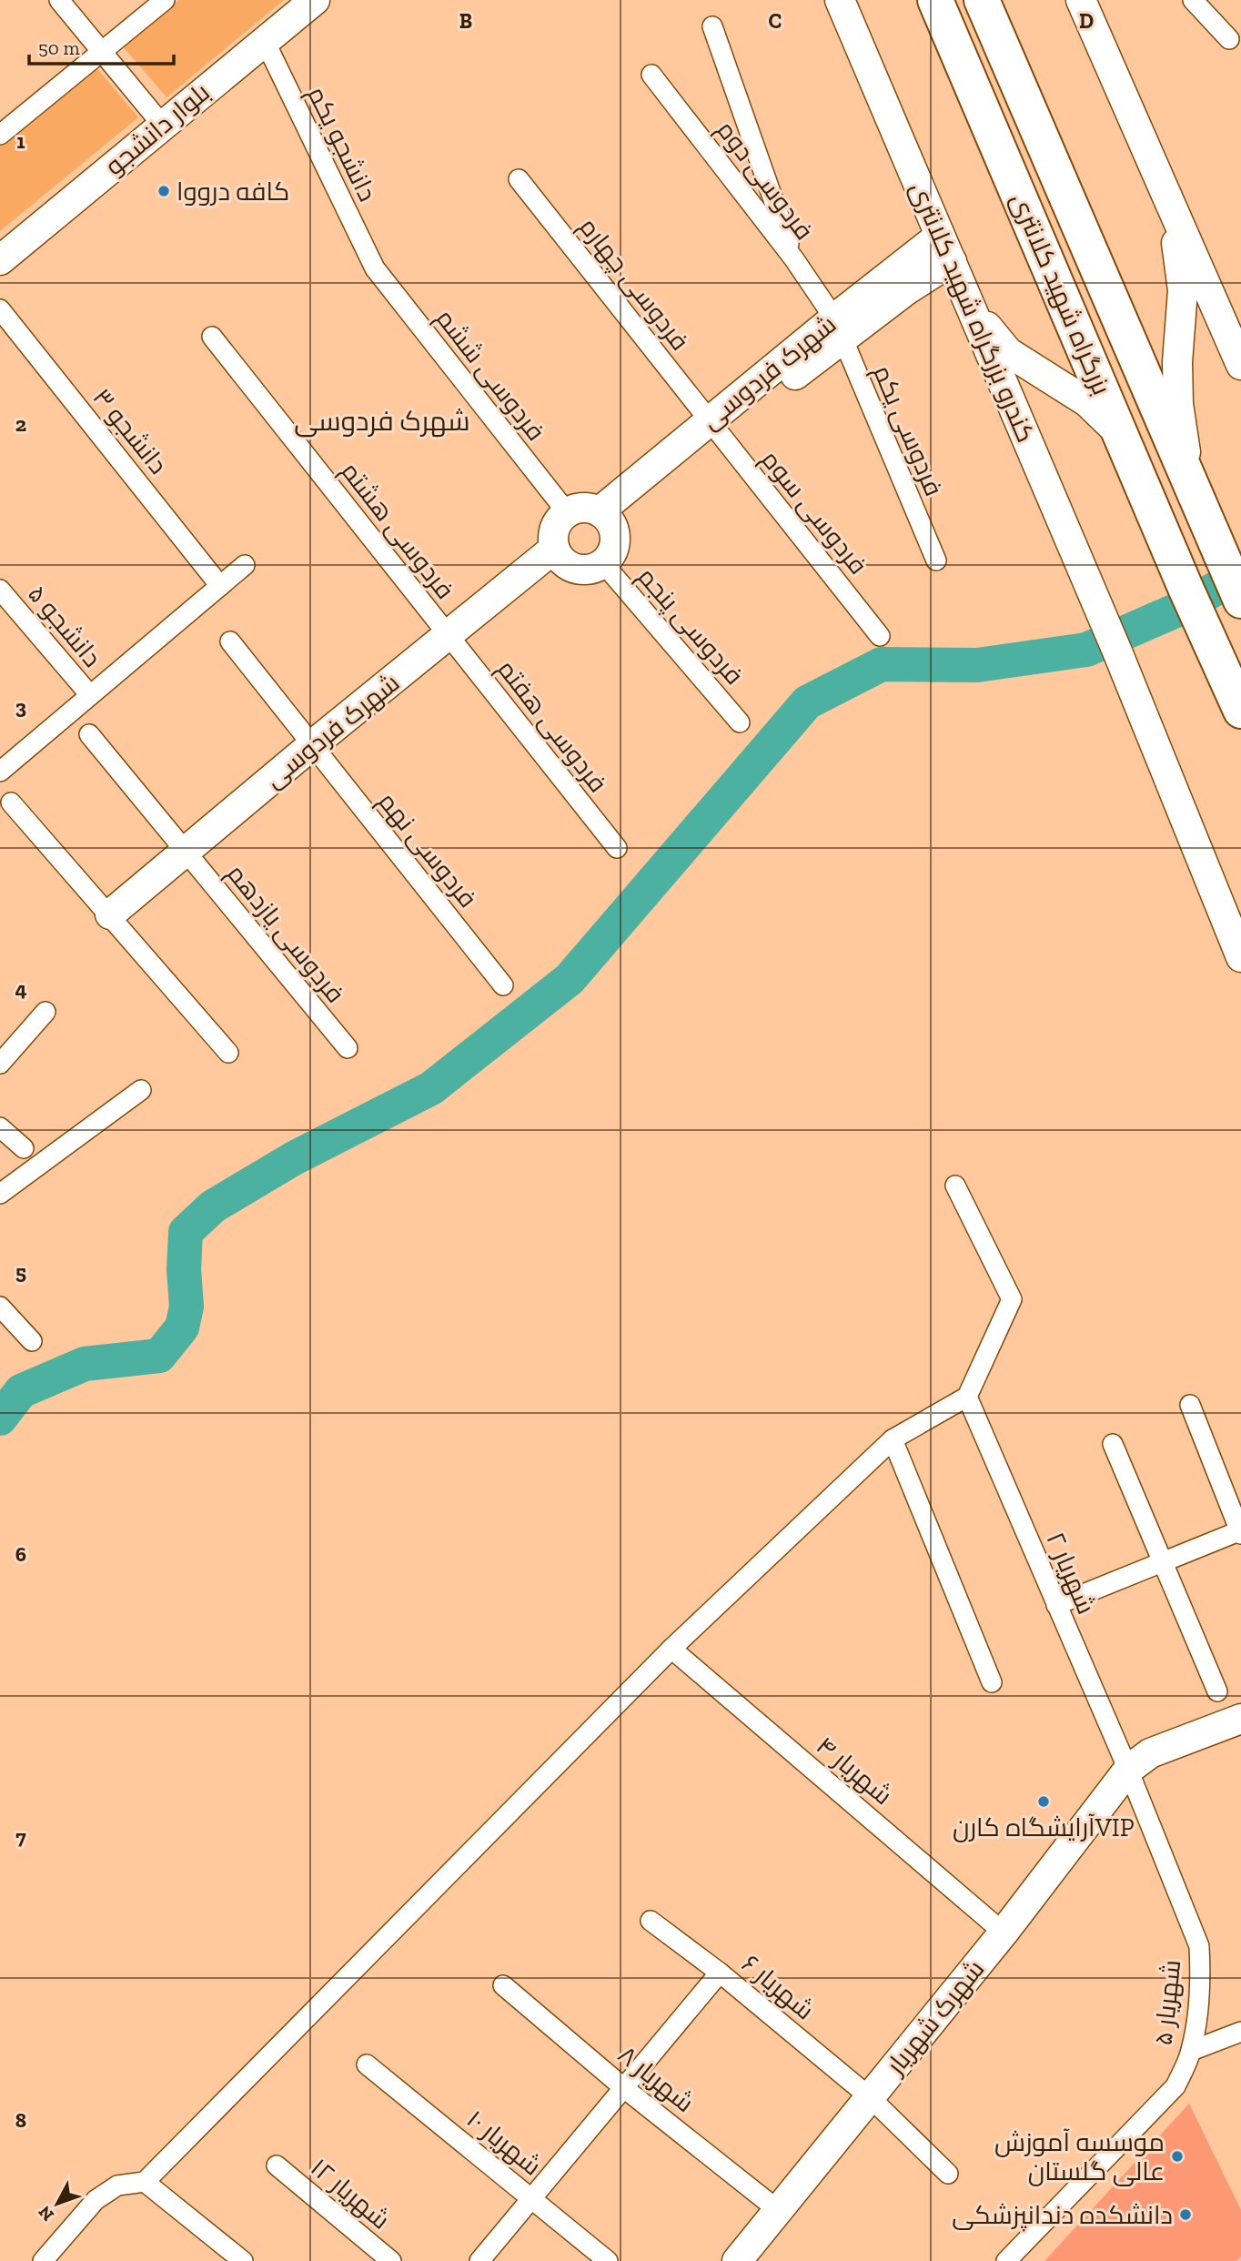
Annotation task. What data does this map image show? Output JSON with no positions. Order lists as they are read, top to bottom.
{
  "streets": {
    "highway": ["بزرگراه شهید کلانتری"],
    "street": [
      "بلوار دانشجو",
      "دانشجو یکم",
      "فردوسی دوم",
      "فردوسی چهارم",
      "کندرو بزرگراه شهید کلانتری",
      "شهرک فردوسی",
      "فردوسی ششم",
      "فردوسی یکم",
      "دانشجو ۳",
      "فردوسی سوم",
      "فردوسی هشتم",
      "دانشجو ۵",
      "فردوسی پنجم",
      "فردوسی هفتم",
      "فردوسی نهم",
      "فردوسی یازدهم",
      "۲ شهریار",
      "شهریار ۴",
      "شهریار ۶",
      "۵ شهریار",
      "شهرک شهریار",
      "شهریار ۸",
      "شهریار ۱۰",
      "شهریار ۱۲"
    ]
  },
  "crossings": [
    ["بلوار دانشجو", "دانشجو یکم"],
    ["دانشجو یکم", "فردوسی ششم"],
    ["فردوسی دوم", "شهرک فردوسی"],
    ["فردوسی دوم", "فردوسی یکم"],
    ["فردوسی چهارم", "شهرک فردوسی"],
    ["فردوسی چهارم", "فردوسی سوم"],
    ["کندرو بزرگراه شهید کلانتری", "شهرک فردوسی"],
    ["شهرک فردوسی", "فردوسی ششم"],
    ["شهرک فردوسی", "فردوسی یکم"],
    ["شهرک فردوسی", "فردوسی سوم"],
    ["شهرک فردوسی", "فردوسی هشتم"],
    ["شهرک فردوسی", "فردوسی پنجم"],
    ["شهرک فردوسی", "فردوسی هفتم"],
    ["شهرک فردوسی", "فردوسی نهم"],
    ["شهرک فردوسی", "فردوسی یازدهم"],
    ["فردوسی ششم", "فردوسی پنجم"],
    ["فردوسی هشتم", "فردوسی هفتم"],
    ["۲ شهریار", "۵ شهریار"],
    ["۲ شهریار", "شهرک شهریار"],
    ["شهریار ۴", "شهرک شهریار"],
    ["شهریار ۶", "شهرک شهریار"],
    ["۵ شهریار", "شهرک شهریار"],
    ["شهرک شهریار", "شهریار ۸"]
  ],
  "districts": ["شهرک فردوسی"],
  "places": [
    "کافه درووا",
    "آرایشگاه کارنVIP",
    "موسسه آموزش عالی گلستان",
    "دانشکده دندانپزشکی"
  ],
  "scale_bar": "50 m",
  "north": "bottom left",
  "grid": {
    "columns": ["B", "C", "D"],
    "rows": [
      "1",
      "2",
      "3",
      "4",
      "5",
      "6",
      "7",
      "8"
    ]
  }
}
